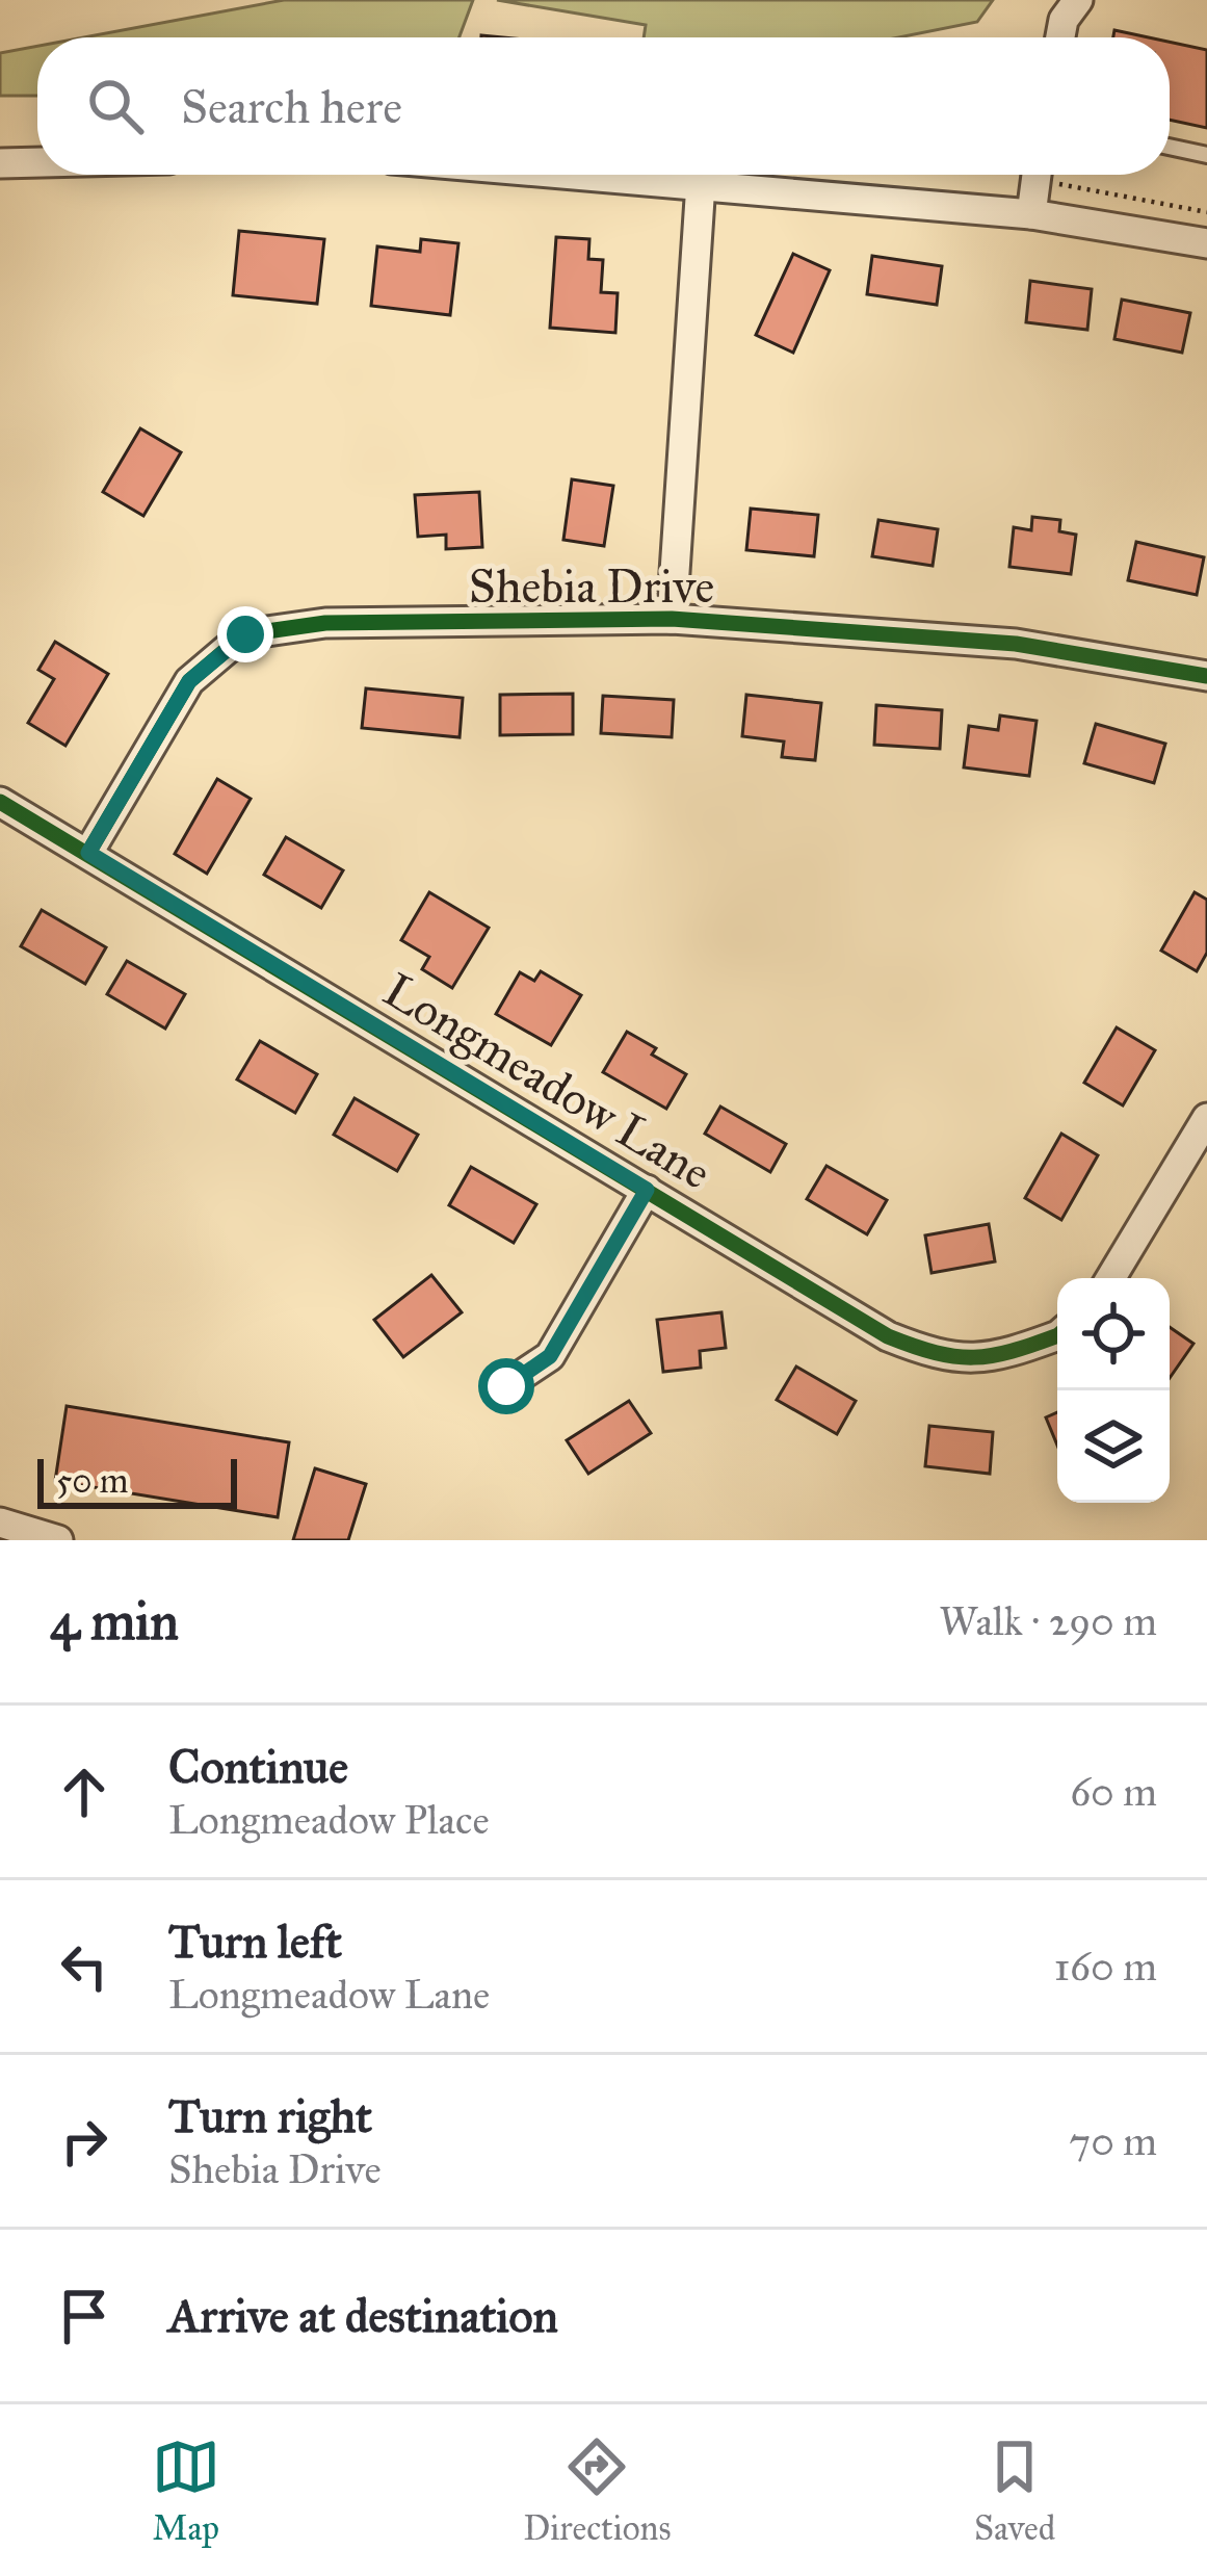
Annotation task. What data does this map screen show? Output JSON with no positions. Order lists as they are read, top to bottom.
{
  "streets": {
    "street": ["Shebia Drive", "Longmeadow Lane"]
  },
  "crossings": [
    ["Shebia Drive", "Longmeadow Lane"]
  ],
  "scale_bar": "50 m",
  "page": {
    "search": "Search here",
    "scale": "50 m",
    "heading": ["4 min", "Walk · 290 m"],
    "list": [
      ["Continue", "Longmeadow Place", "60 m"],
      ["Turn left", "Longmeadow Lane", "160 m"],
      ["Turn right", "Shebia Drive", "70 m"],
      "Arrive at destination"
    ],
    "nav": ["Map", "Directions", "Saved"]
  }
}
